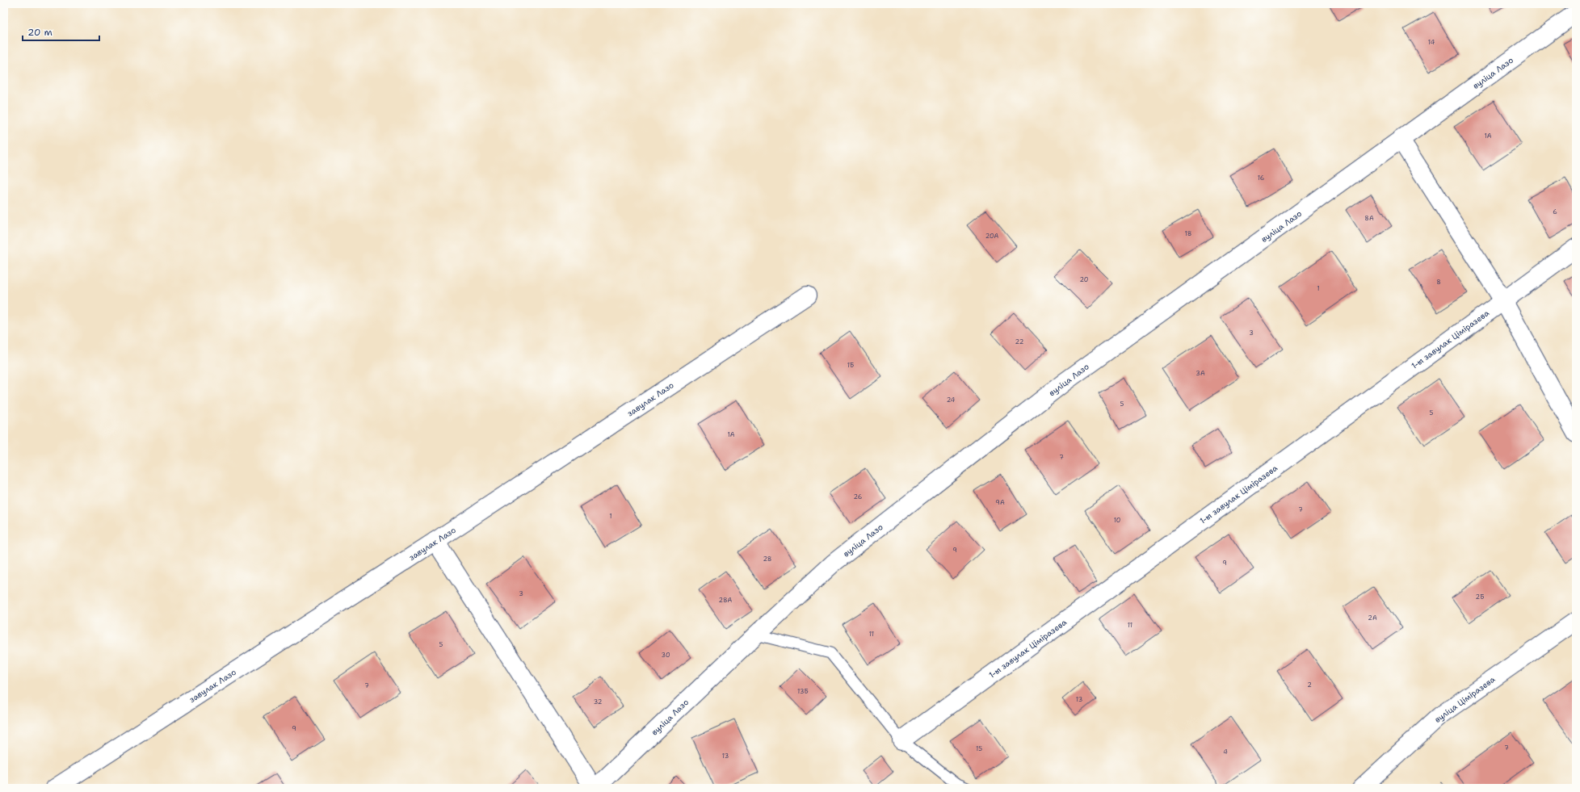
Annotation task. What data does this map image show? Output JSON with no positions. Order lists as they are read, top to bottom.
{
  "streets": {
    "street": [
      "вуліца Лазо",
      "1-ы завулак Ціміразева",
      "завулак Лазо",
      "вуліца Ціміразева"
    ]
  },
  "house_numbers": [
    "14",
    "1А",
    "16",
    "6",
    "8А",
    "18",
    "20А",
    "20",
    "8",
    "1",
    "3",
    "22",
    "1Б",
    "3А",
    "24",
    "5",
    "5",
    "1А",
    "7",
    "26",
    "9А",
    "7",
    "1",
    "10",
    "9",
    "28",
    "9",
    "3",
    "2Б",
    "28А",
    "2А",
    "11",
    "11",
    "5",
    "30",
    "2",
    "7",
    "13Б",
    "13",
    "32",
    "9",
    "7",
    "15",
    "4",
    "13"
  ],
  "scale_bar": "20 m"
}
